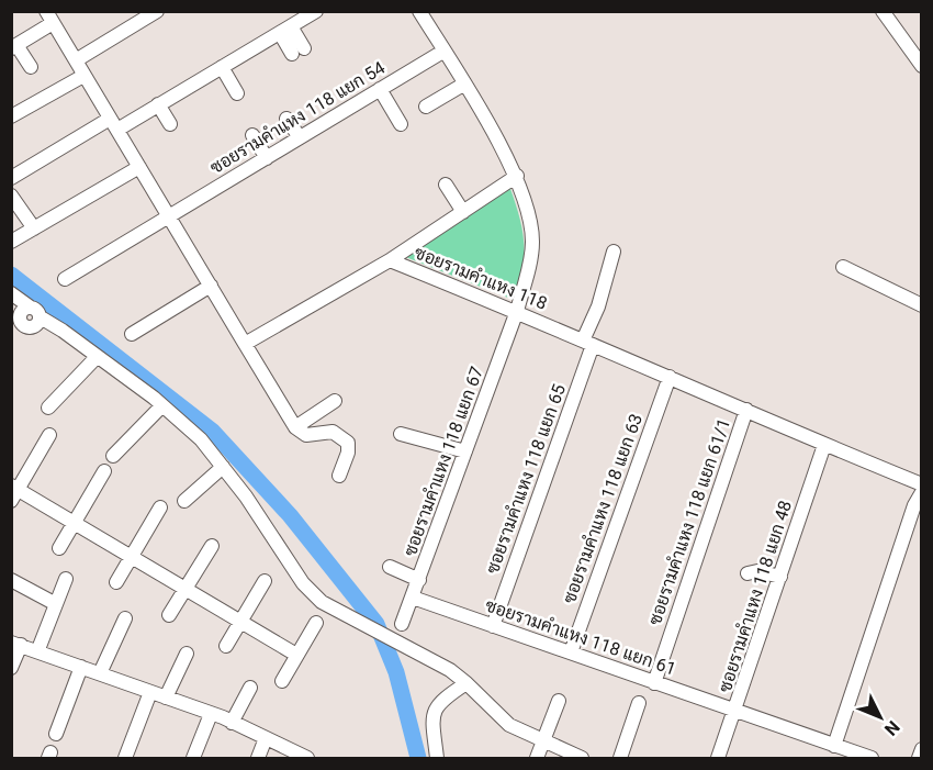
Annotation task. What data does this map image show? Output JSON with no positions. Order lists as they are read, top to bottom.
{
  "streets": {
    "street": [
      "ซอยรามคำแหง 118 แยก 54",
      "ซอยรามคำแหง 118",
      "ซอยรามคำแหง 118 แยก 67",
      "ซอยรามคำแหง 118 แยก 65",
      "ซอยรามคำแหง 118 แยก 63",
      "ซอยรามคำแหง 118 แยก 61/1",
      "ซอยรามคำแหง 118 แยก 48",
      "ซอยรามคำแหง 118 แยก 61"
    ]
  },
  "crossings": [
    ["ซอยรามคำแหง 118 แยก 54", "ซอยรามคำแหง 118 แยก 67"],
    ["ซอยรามคำแหง 118", "ซอยรามคำแหง 118 แยก 67"],
    ["ซอยรามคำแหง 118", "ซอยรามคำแหง 118 แยก 65"],
    ["ซอยรามคำแหง 118", "ซอยรามคำแหง 118 แยก 63"],
    ["ซอยรามคำแหง 118", "ซอยรามคำแหง 118 แยก 61/1"],
    ["ซอยรามคำแหง 118", "ซอยรามคำแหง 118 แยก 48"],
    ["ซอยรามคำแหง 118 แยก 67", "ซอยรามคำแหง 118 แยก 61"],
    ["ซอยรามคำแหง 118 แยก 65", "ซอยรามคำแหง 118 แยก 61"],
    ["ซอยรามคำแหง 118 แยก 63", "ซอยรามคำแหง 118 แยก 61"],
    ["ซอยรามคำแหง 118 แยก 61/1", "ซอยรามคำแหง 118 แยก 61"],
    ["ซอยรามคำแหง 118 แยก 48", "ซอยรามคำแหง 118 แยก 61"]
  ],
  "north": "bottom right"
}
